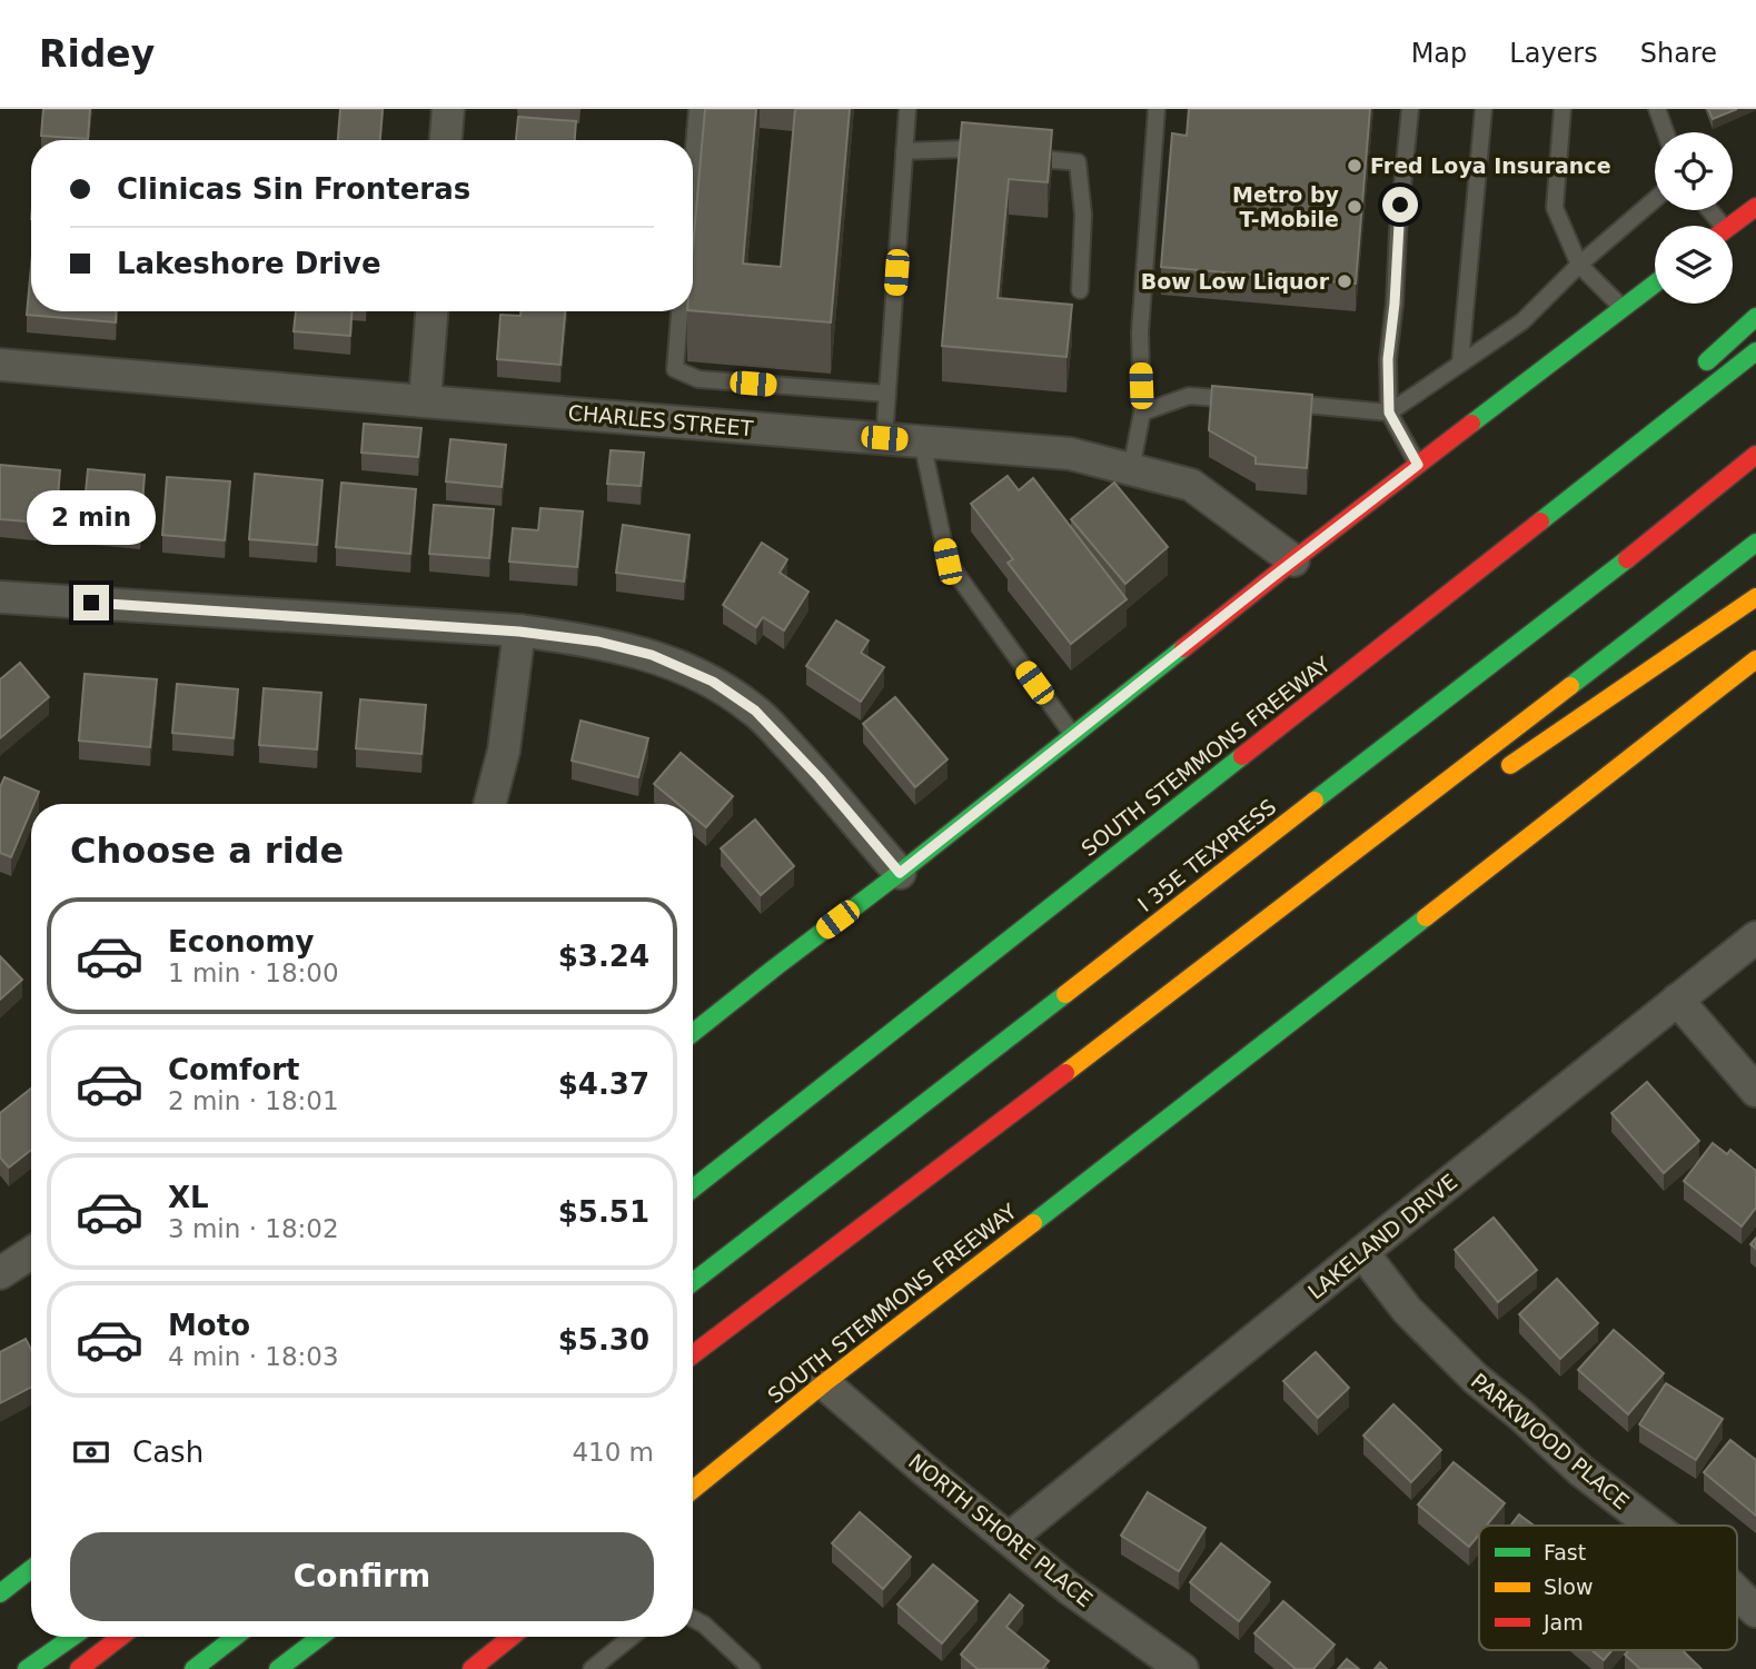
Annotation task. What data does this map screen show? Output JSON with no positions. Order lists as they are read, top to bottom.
{
  "streets": {
    "main road": ["SOUTH STEMMONS FREEWAY", "I 35E TEXPRESS"],
    "street": [
      "CHARLES STREET",
      "LAKELAND DRIVE",
      "PARKWOOD PLACE",
      "NORTH SHORE PLACE"
    ]
  },
  "crossings": [
    ["SOUTH STEMMONS FREEWAY", "NORTH SHORE PLACE"],
    ["LAKELAND DRIVE", "PARKWOOD PLACE"],
    ["LAKELAND DRIVE", "NORTH SHORE PLACE"]
  ],
  "places": ["Fred Loya Insurance", "Metro by T-Mobile", "Bow Low Liquor"],
  "legend": ["Fast", "Slow", "Jam"],
  "page": {
    "header": "Ridey",
    "nav": ["Map", "Layers", "Share"],
    "banner": ["Clinicas Sin Fronteras", "Lakeshore Drive"],
    "bubble": "2 min",
    "heading": "Choose a ride",
    "list": [
      {
        "name": "Economy",
        "note": "1 min · 18:00",
        "value": "$3.24"
      },
      {
        "name": "Comfort",
        "note": "2 min · 18:01",
        "value": "$4.37"
      },
      {
        "name": "XL",
        "note": "3 min · 18:02",
        "value": "$5.51"
      },
      {
        "name": "Moto",
        "note": "4 min · 18:03",
        "value": "$5.30"
      }
    ],
    "pay": ["Cash", "410 m"],
    "buttons": "Confirm"
  }
}
